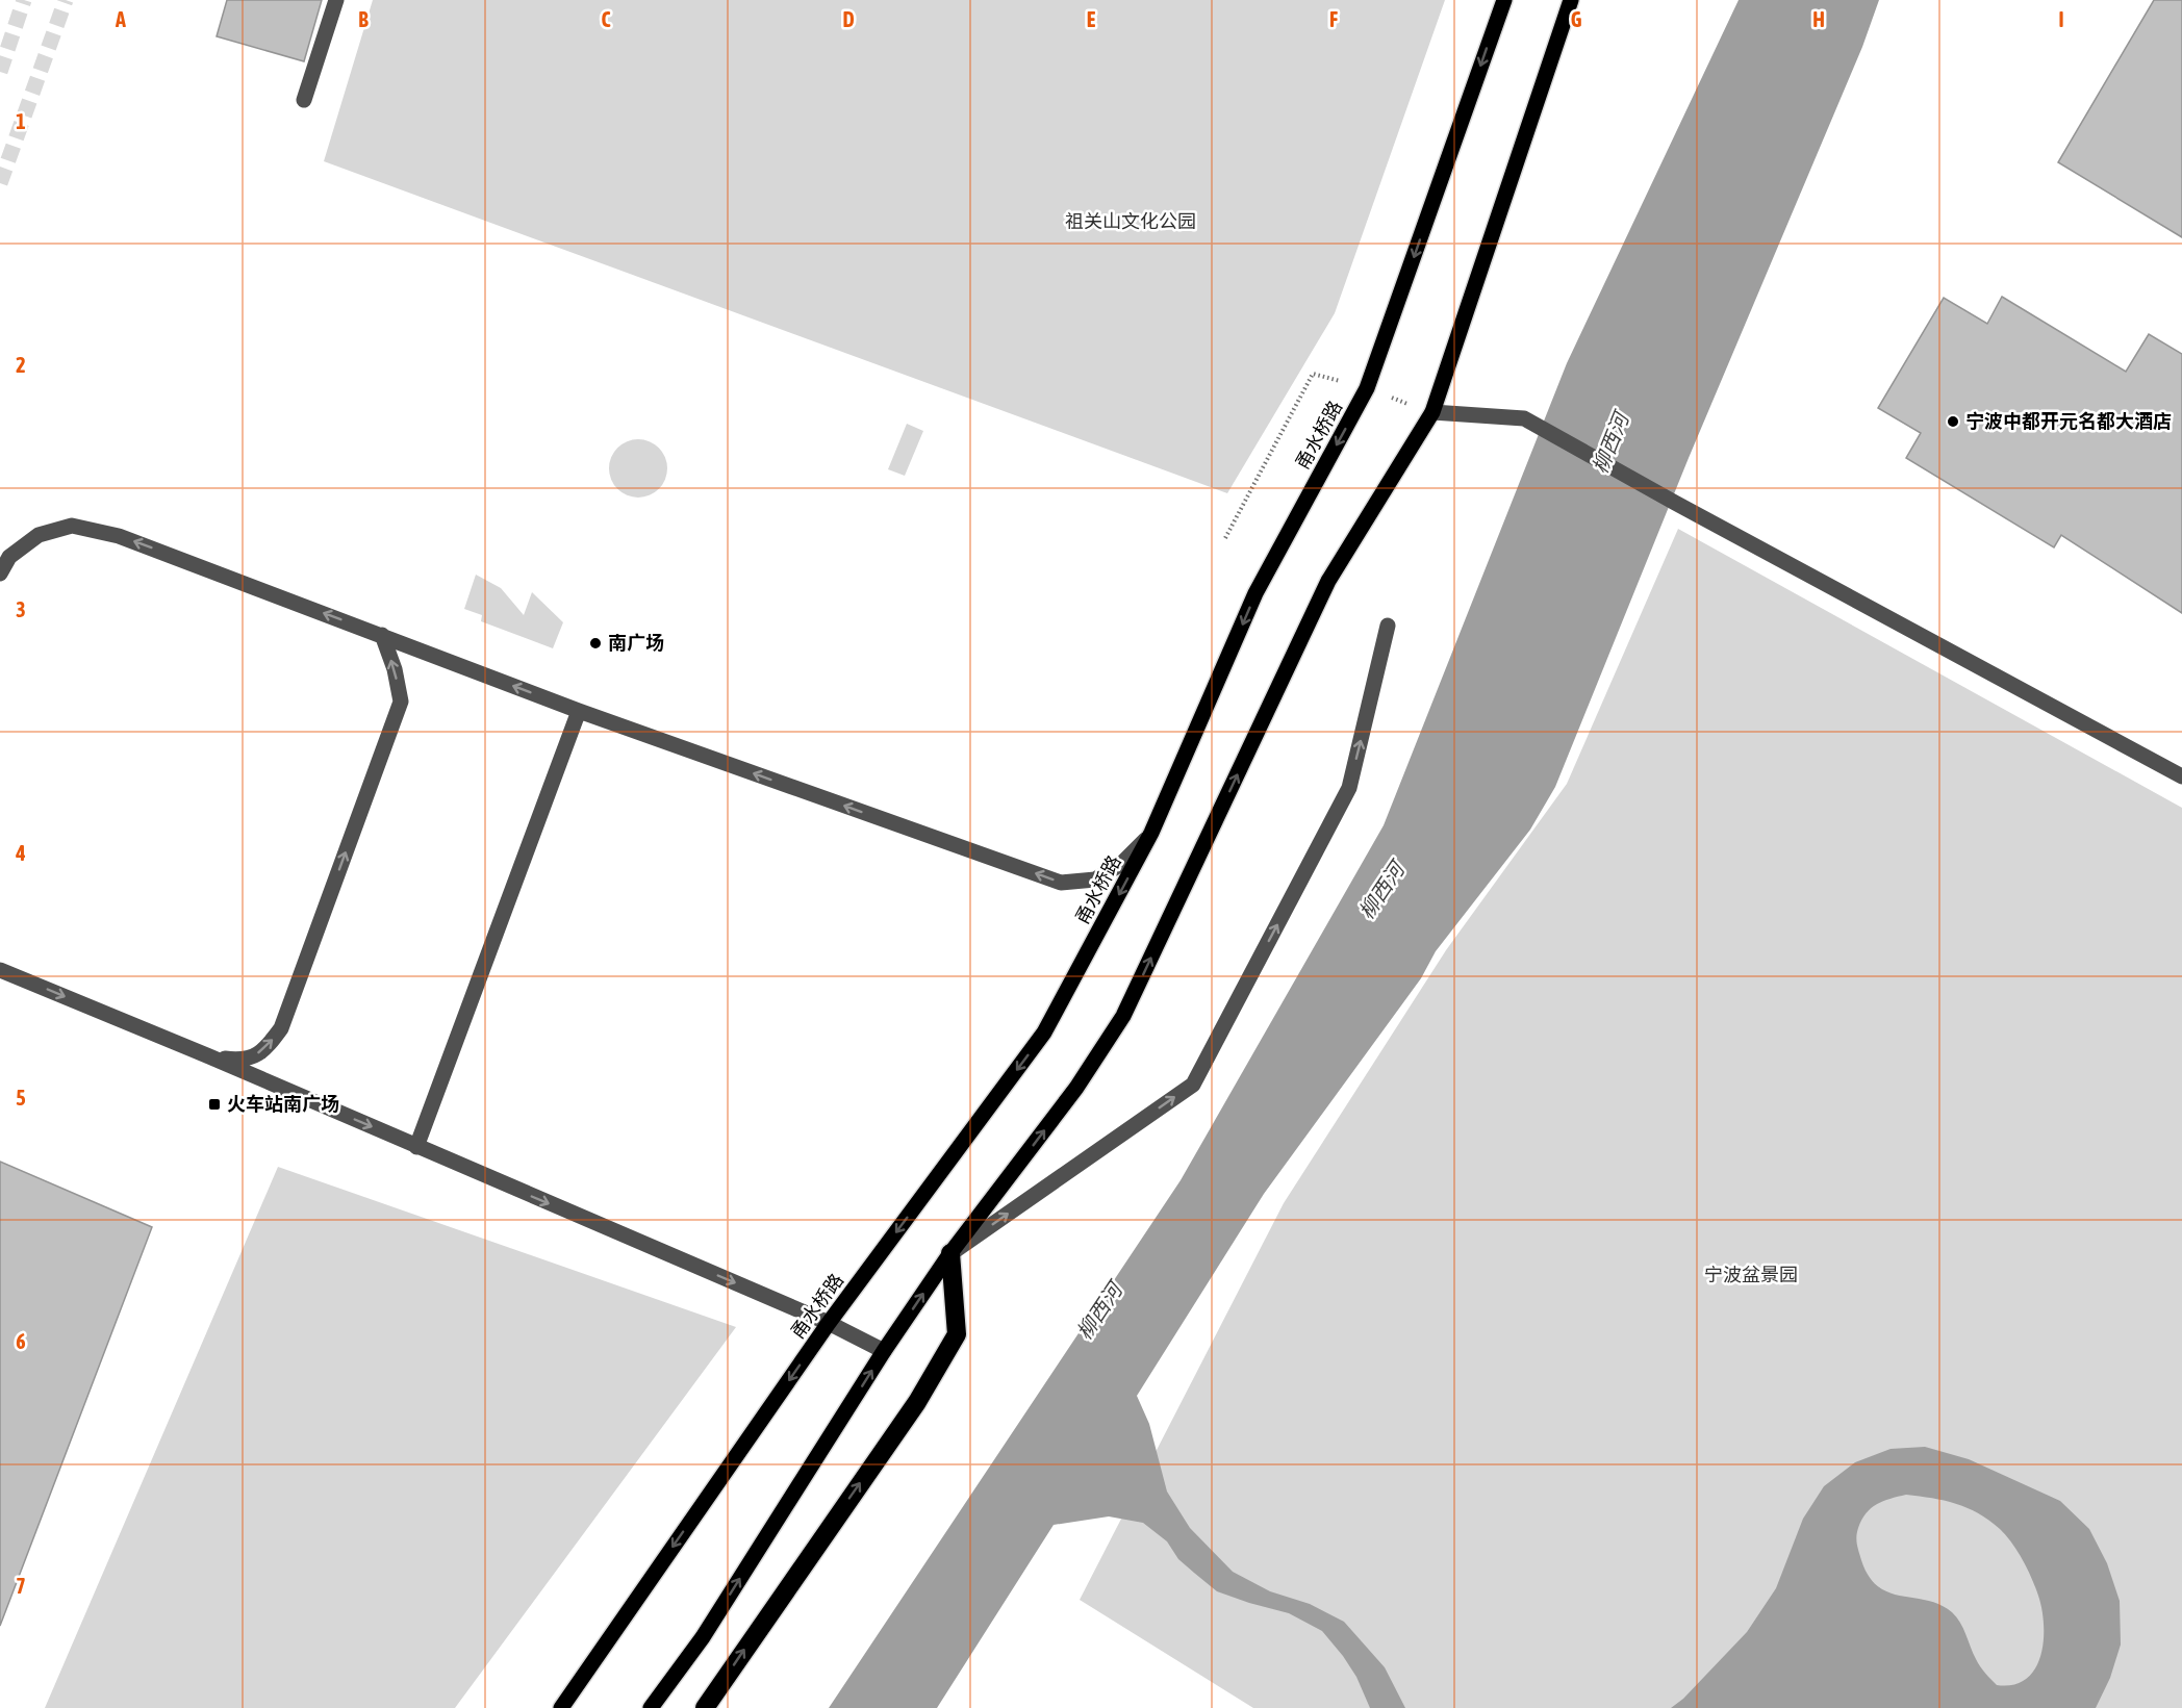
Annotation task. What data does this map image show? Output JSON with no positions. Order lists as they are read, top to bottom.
{
  "streets": {
    "main road": ["甬水桥路"]
  },
  "water": ["柳西河"],
  "parks": ["祖关山文化公园", "宁波盆景园"],
  "places": {
    "other": ["宁波中都开元名都大酒店", "南广场"],
    "transit": ["火车站南广场"]
  },
  "grid": {
    "columns": [
      "A",
      "B",
      "C",
      "D",
      "E",
      "F",
      "G",
      "H",
      "I"
    ],
    "rows": [
      "1",
      "2",
      "3",
      "4",
      "5",
      "6",
      "7"
    ]
  }
}
